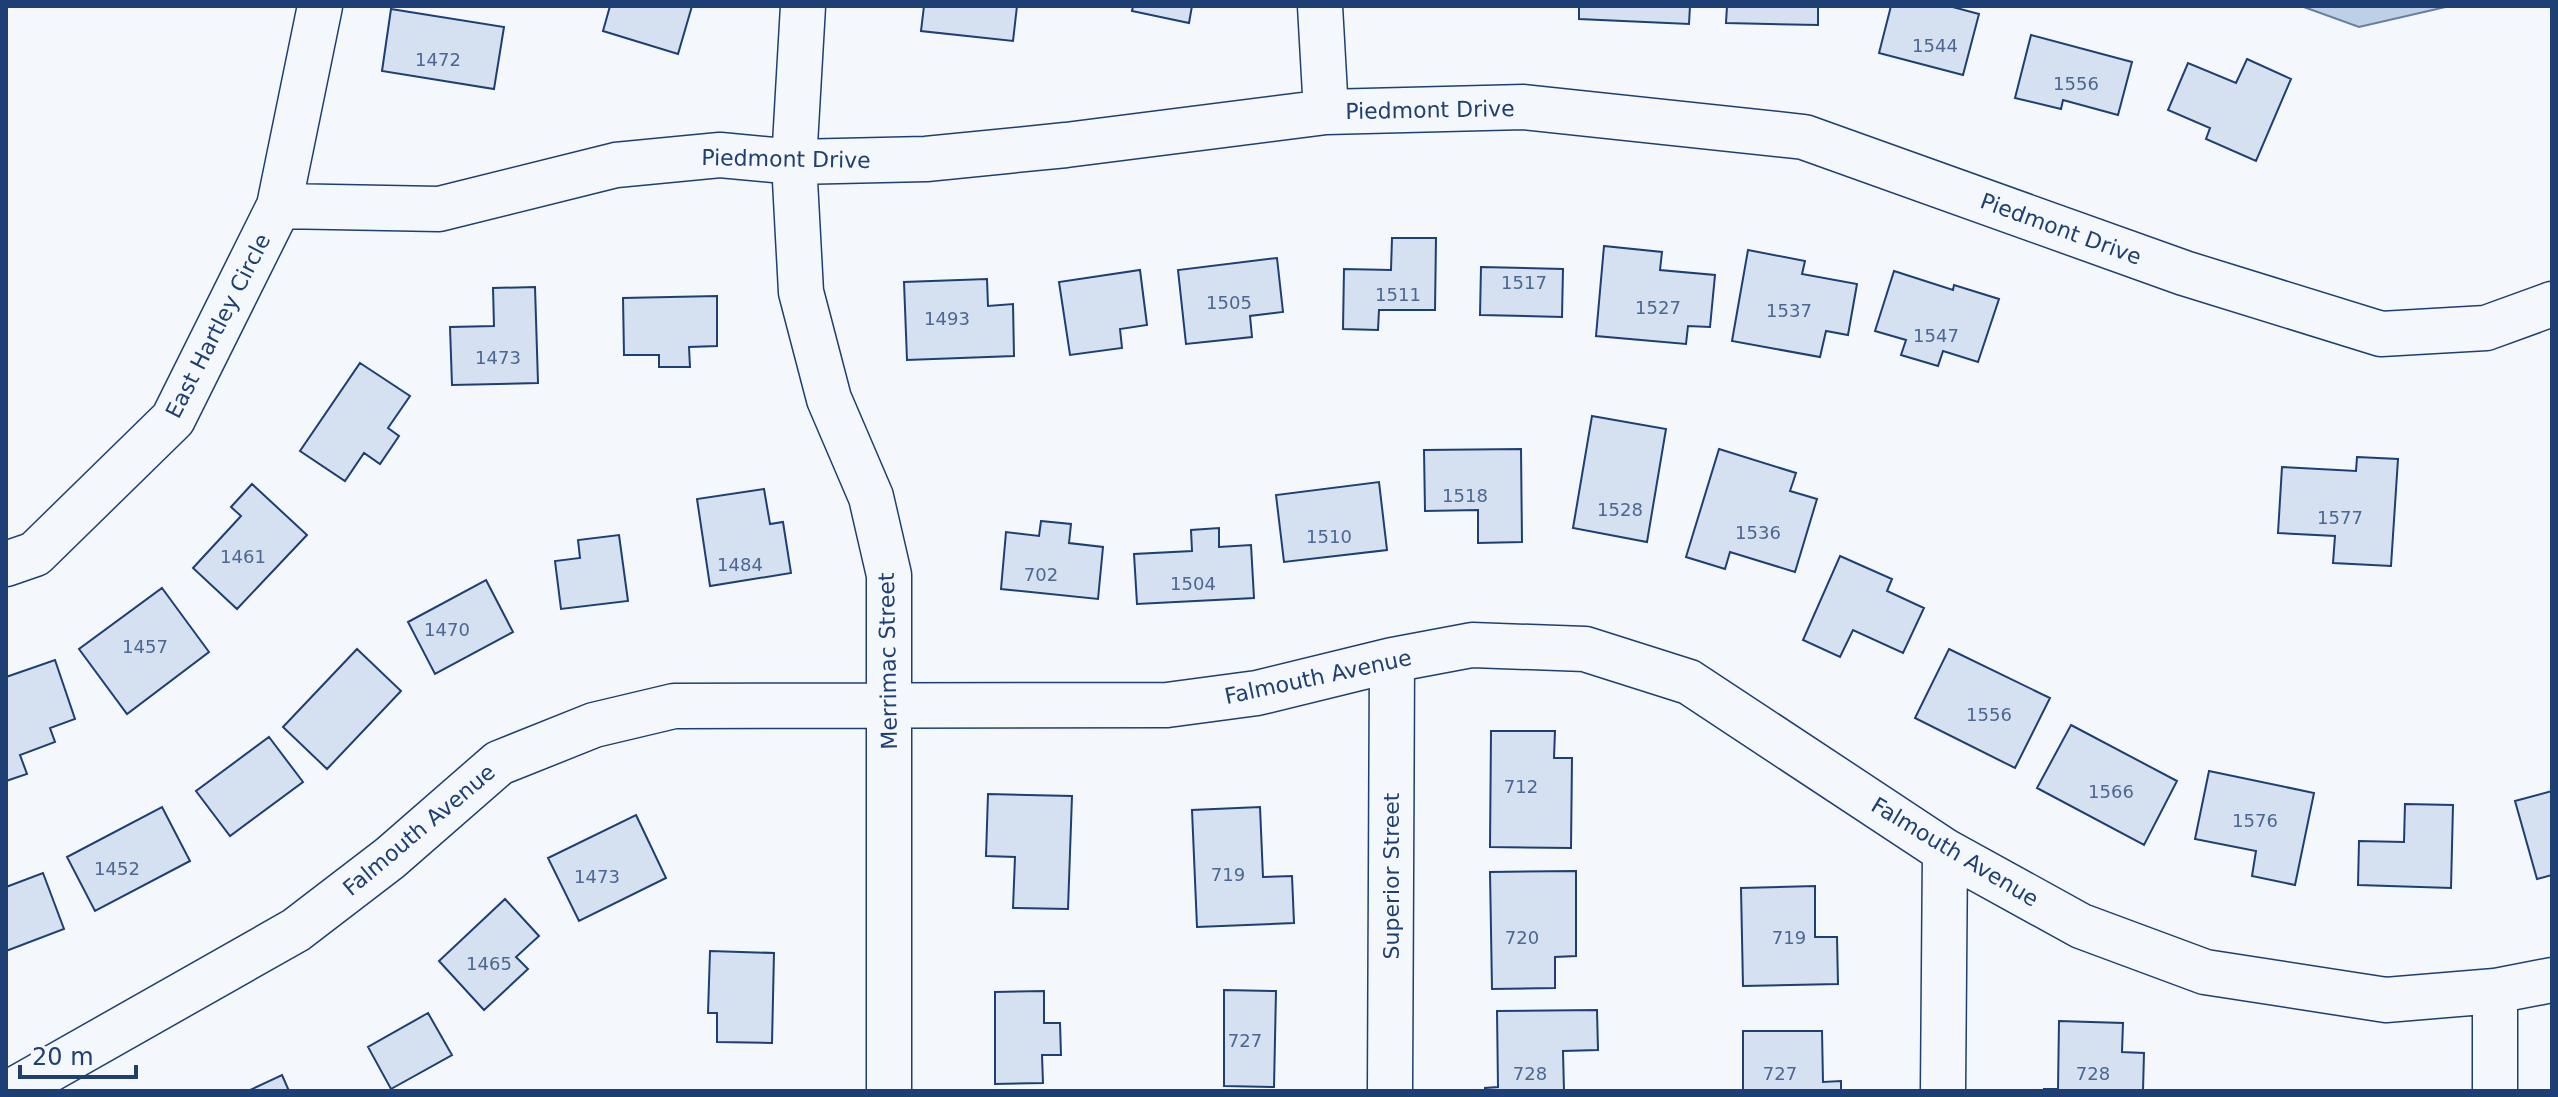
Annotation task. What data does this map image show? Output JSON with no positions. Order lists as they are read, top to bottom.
{
  "streets": {
    "street": [
      "Piedmont Drive",
      "East Hartley Circle",
      "Merrimac Street",
      "Falmouth Avenue",
      "Superior Street"
    ]
  },
  "crossings": [
    ["Piedmont Drive", "East Hartley Circle"],
    ["Piedmont Drive", "Merrimac Street"],
    ["Merrimac Street", "Falmouth Avenue"],
    ["Falmouth Avenue", "Superior Street"]
  ],
  "house_numbers": [
    "1544",
    "1472",
    "1556",
    "1517",
    "1511",
    "1505",
    "1527",
    "1537",
    "1493",
    "1547",
    "1473",
    "1518",
    "1528",
    "1577",
    "1536",
    "1510",
    "1461",
    "1484",
    "702",
    "1504",
    "1470",
    "1457",
    "1556",
    "712",
    "1566",
    "1576",
    "1452",
    "719",
    "1473",
    "720",
    "719",
    "1465",
    "727",
    "728",
    "727",
    "728"
  ],
  "scale_bar": "20 m"
}
